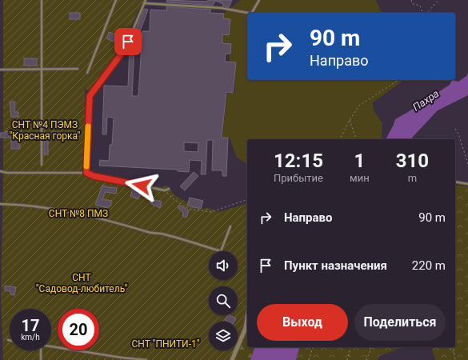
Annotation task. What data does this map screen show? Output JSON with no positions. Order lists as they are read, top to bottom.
{
  "water": ["Пахра"],
  "parks": [
    "СНТ №4 ПЭМЗ \"Красная горка\"",
    "СНТ №8 ПМЗ",
    "СНТ \"Садовод-любитель\"",
    "СНТ \"ПНИТИ-1\""
  ],
  "page": {
    "turn": ["90 m", "Направо"],
    "eta": [
      "12:15",
      "Прибытие",
      "1",
      "мин",
      "310",
      "m"
    ],
    "list": [
      {
        "name": "Направо",
        "value": "90 m"
      },
      {
        "name": "Пункт назначения",
        "value": "220 m"
      }
    ],
    "buttons": ["Выход", "Поделиться"],
    "speed": "17 km/h",
    "limit": "20"
  }
}
